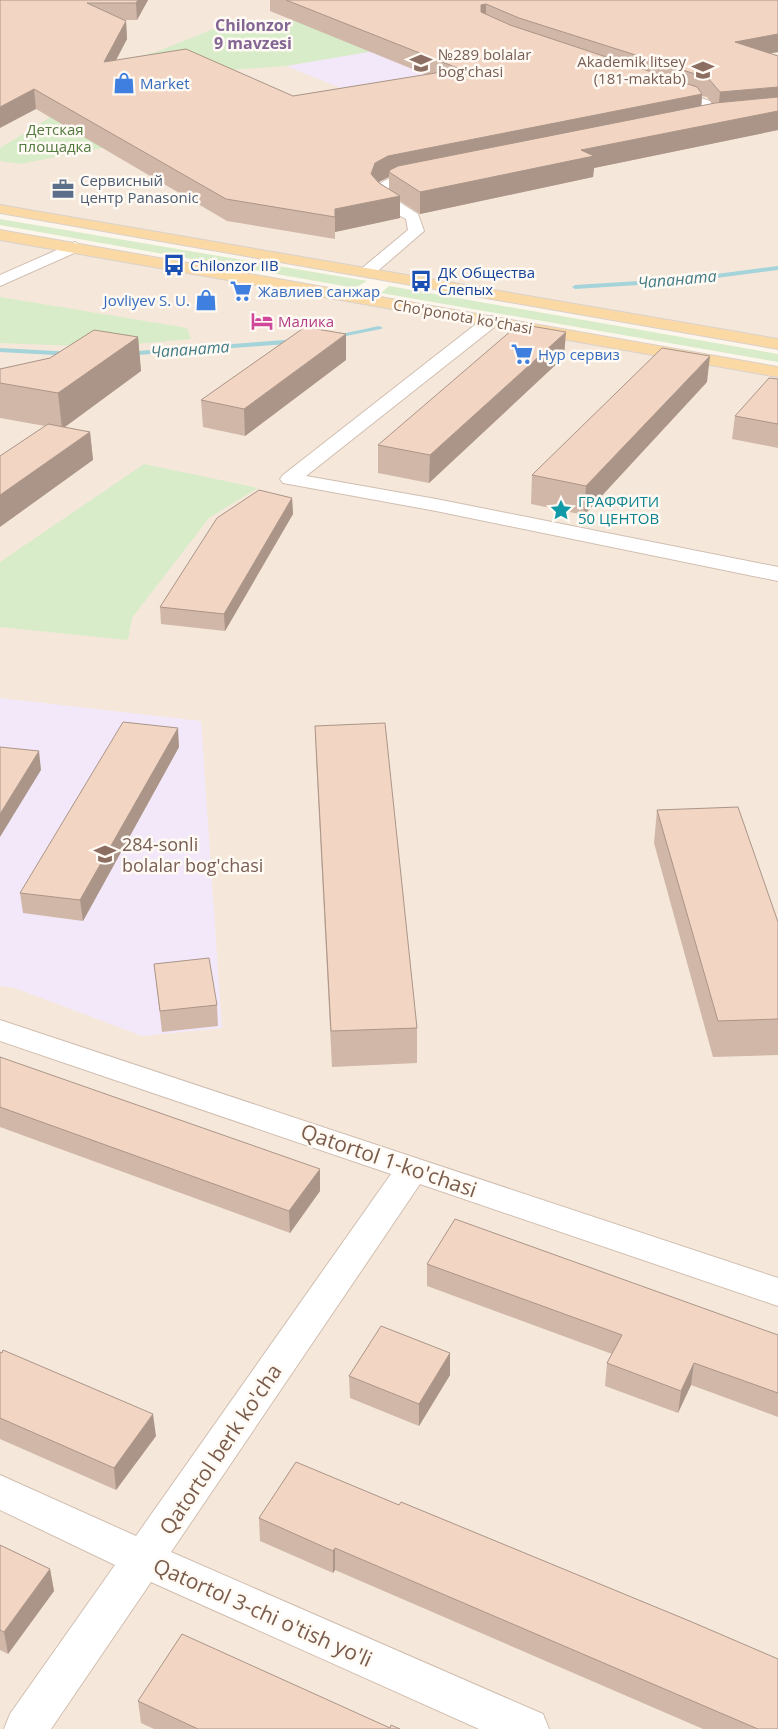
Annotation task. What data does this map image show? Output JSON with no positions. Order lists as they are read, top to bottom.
{
  "streets": {
    "main road": ["Cho'ponota ko'chasi"],
    "street": ["Qatortol 1-ko'chasi", "Qatortol berk ko'cha", "Qatortol 3-chi o'tish yo'li"]
  },
  "crossings": [
    ["Qatortol 1-ko'chasi", "Qatortol berk ko'cha"],
    ["Qatortol berk ko'cha", "Qatortol 3-chi o'tish yo'li"]
  ],
  "districts": ["Chilonzor 9 mavzesi"],
  "water": ["Чапаната"],
  "parks": ["Детская площадка"],
  "places": {
    "school or university": ["№289 bolalar bog'chasi", "Akademik litsey (181-maktab)", "284-sonli bolalar bog'chasi"],
    "shop": ["Market", "Jovliyev S. U."],
    "office": ["Сервисный центр Panasonic"],
    "bus stop": ["Chilonzor IIB", "ДК Общества Слепых"],
    "supermarket": ["Жавлиев санжар", "Нур сервиз"],
    "hotel": ["Малика"],
    "place": ["ГРАФФИТИ 50 ЦЕНТОВ"]
  }
}
